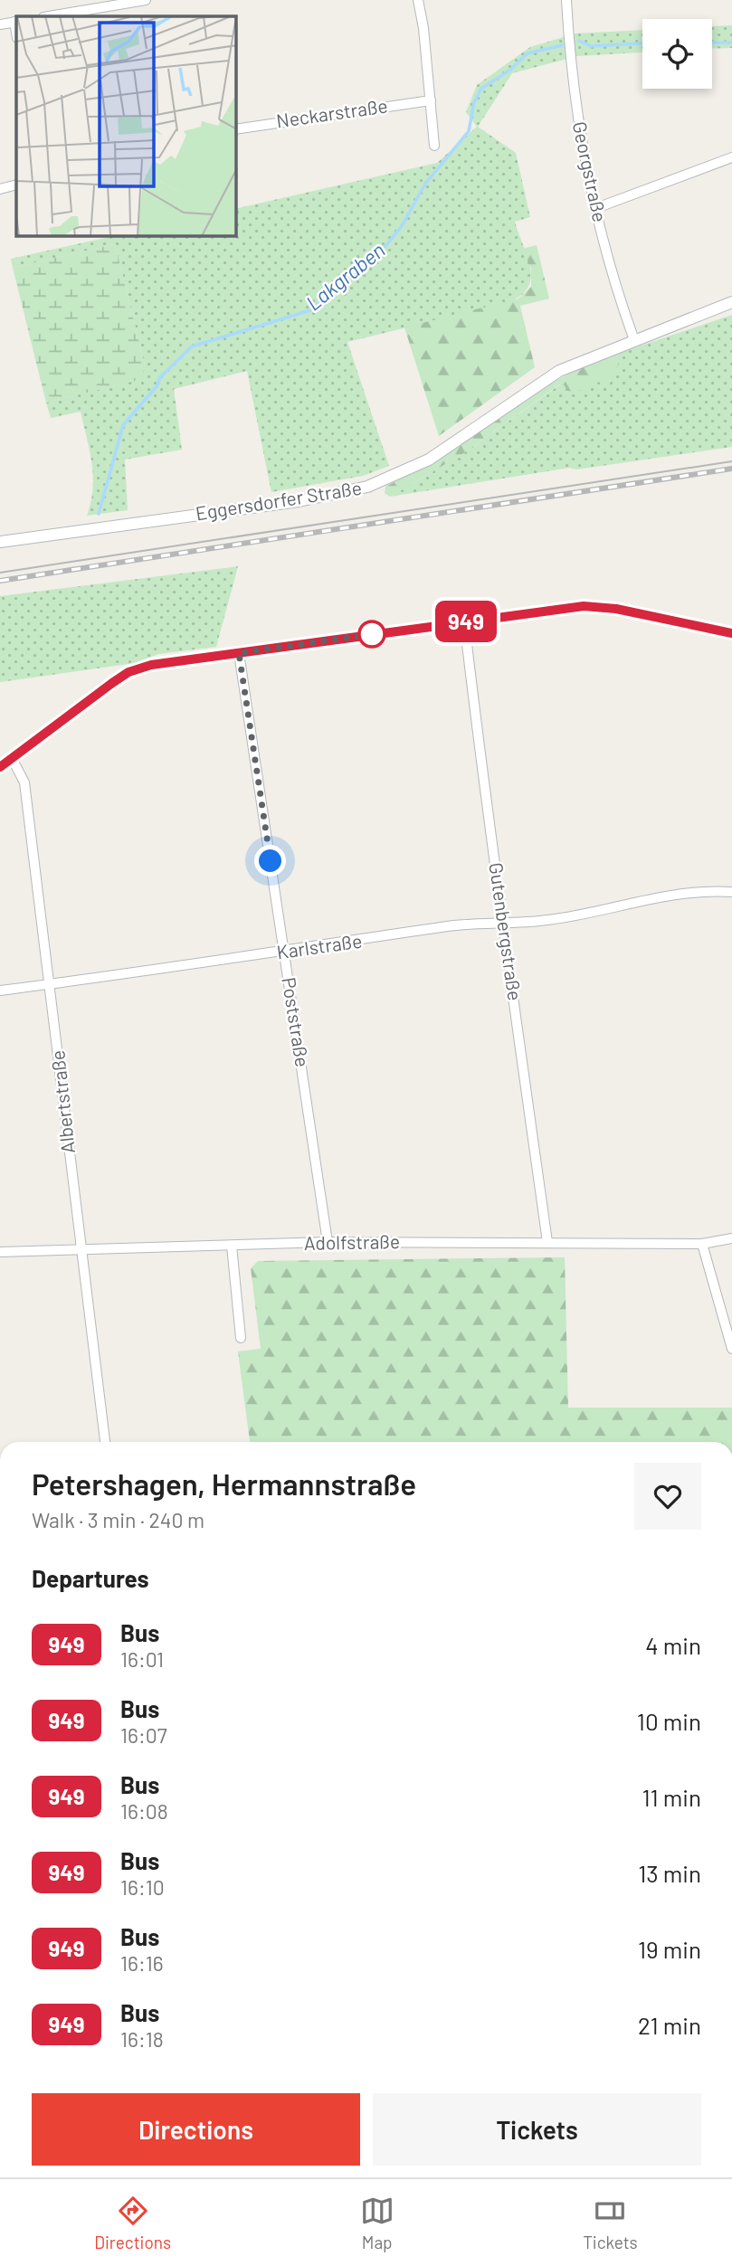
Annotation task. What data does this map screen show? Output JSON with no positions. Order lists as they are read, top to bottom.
{
  "streets": {
    "street": [
      "Neckarstraße",
      "Georgstraße",
      "Eggersdorfer Straße",
      "Gutenbergstraße",
      "Karlstraße",
      "Poststraße",
      "Albertstraße",
      "Adolfstraße"
    ]
  },
  "crossings": [
    ["Georgstraße", "Eggersdorfer Straße"],
    ["Gutenbergstraße", "Karlstraße"],
    ["Gutenbergstraße", "Adolfstraße"],
    ["Karlstraße", "Poststraße"],
    ["Karlstraße", "Albertstraße"],
    ["Poststraße", "Adolfstraße"],
    ["Albertstraße", "Adolfstraße"]
  ],
  "water": ["Lakgraben"],
  "lines": ["bus line 949"],
  "page": {
    "on_map": "949",
    "heading": [
      ["Petershagen, Hermannstraße", "Walk · 3 min · 240 m"],
      "Departures"
    ],
    "list": [
      {
        "mark": "949",
        "name": "Bus",
        "note": "16:01",
        "value": "4 min"
      },
      {
        "mark": "949",
        "name": "Bus",
        "note": "16:07",
        "value": "10 min"
      },
      {
        "mark": "949",
        "name": "Bus",
        "note": "16:08",
        "value": "11 min"
      },
      {
        "mark": "949",
        "name": "Bus",
        "note": "16:10",
        "value": "13 min"
      },
      {
        "mark": "949",
        "name": "Bus",
        "note": "16:16",
        "value": "19 min"
      },
      {
        "mark": "949",
        "name": "Bus",
        "note": "16:18",
        "value": "21 min"
      }
    ],
    "buttons": ["Directions", "Tickets"],
    "tabs": ["Directions", "Map", "Tickets"]
  }
}
